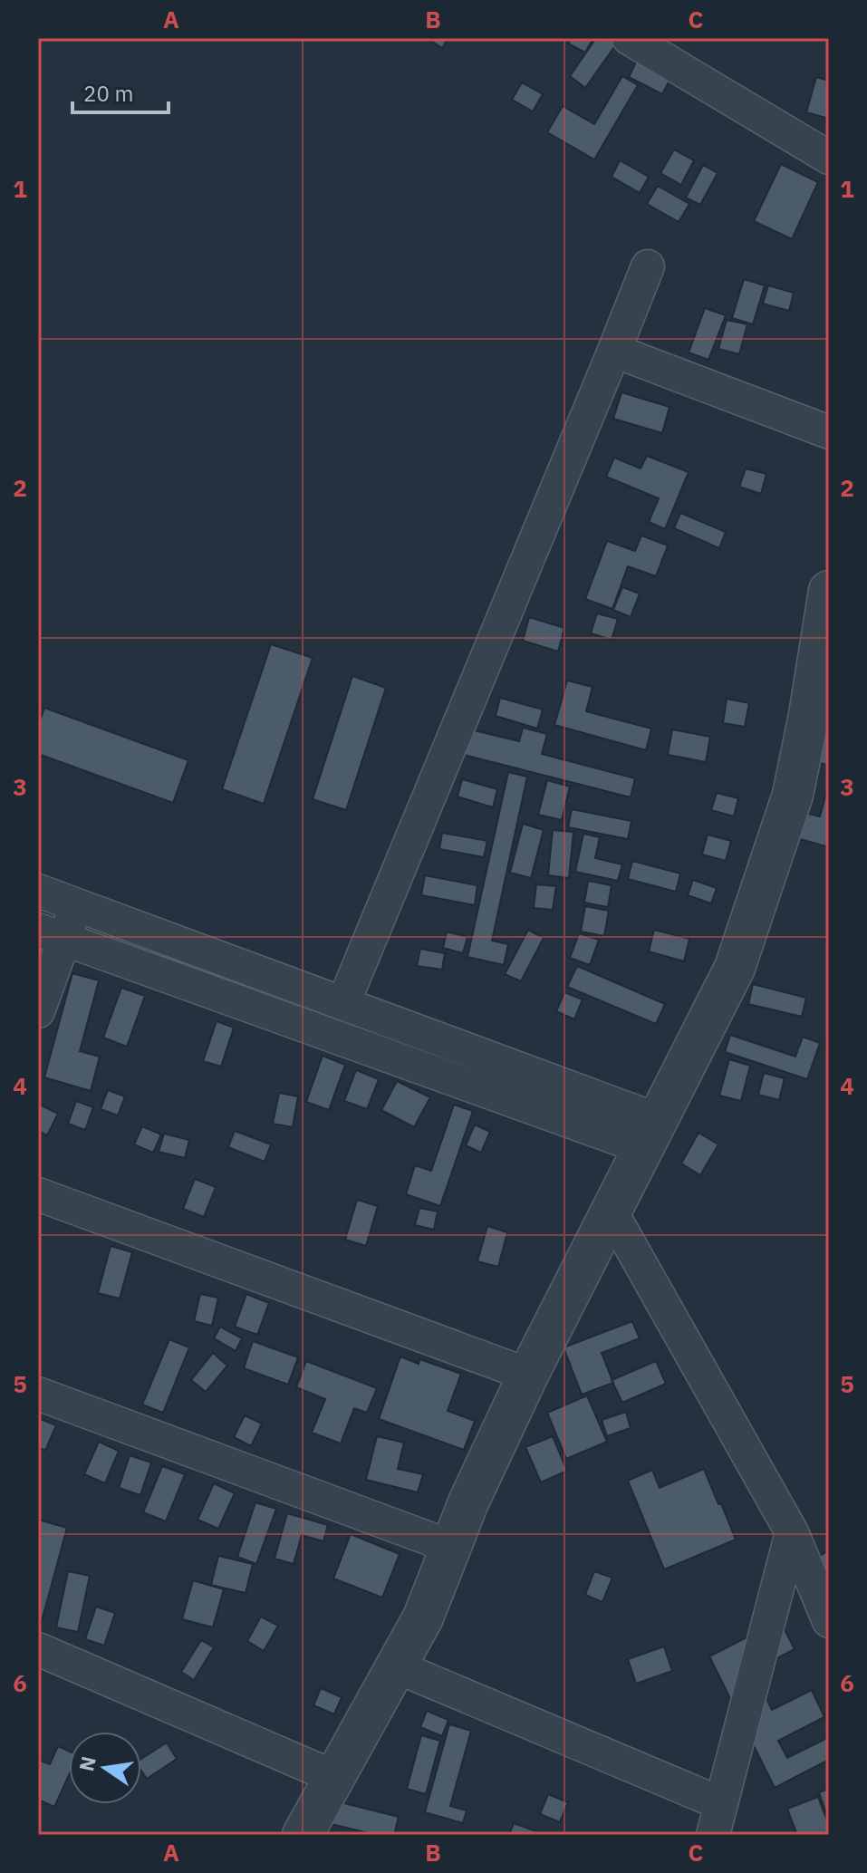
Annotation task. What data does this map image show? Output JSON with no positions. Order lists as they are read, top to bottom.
{
  "scale_bar": "20 m",
  "north": "left",
  "grid": {
    "columns": ["A", "B", "C"],
    "rows": [
      "1",
      "2",
      "3",
      "4",
      "5",
      "6"
    ]
  }
}
